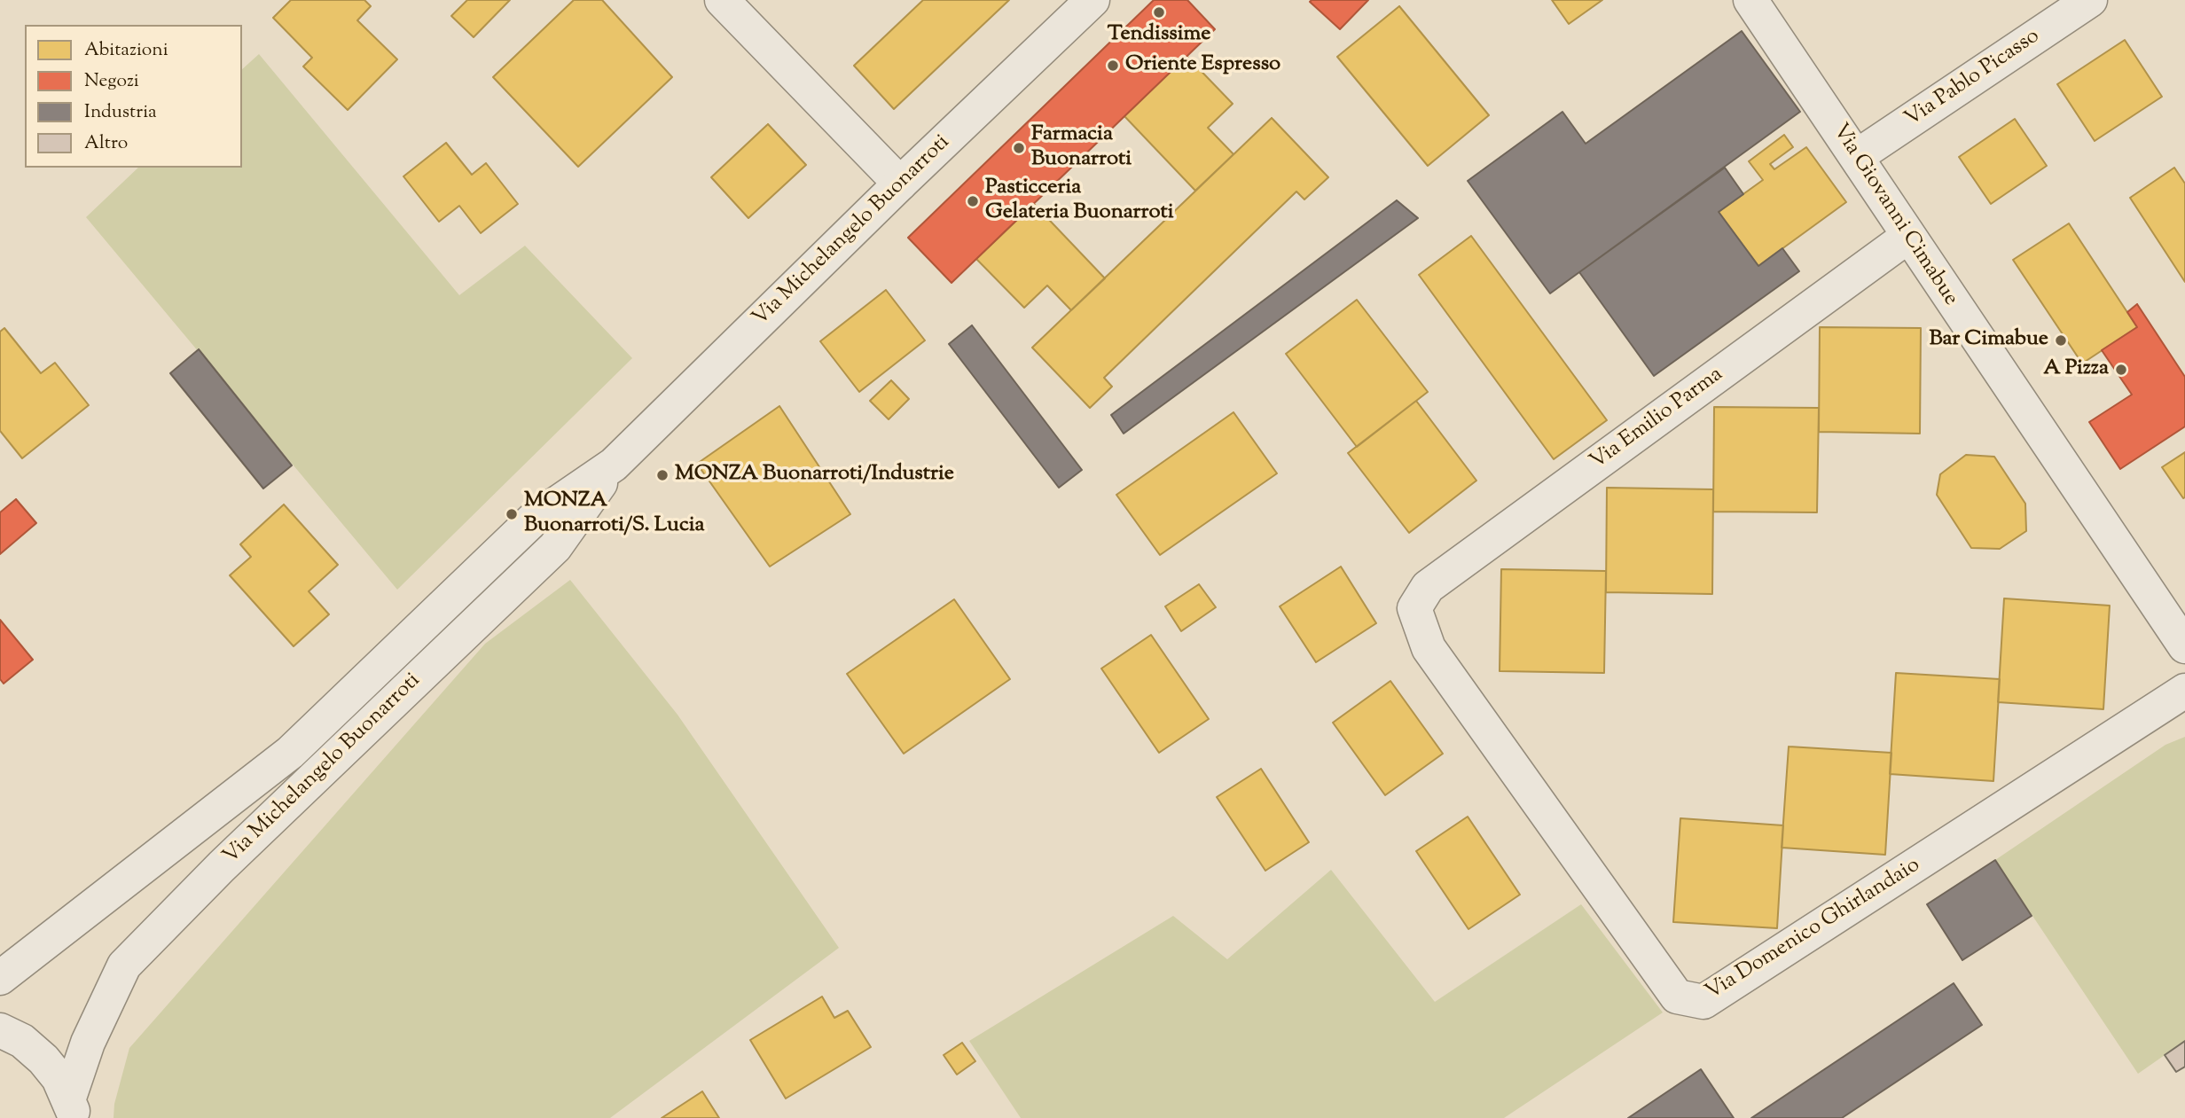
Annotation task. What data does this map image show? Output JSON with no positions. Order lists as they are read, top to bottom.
{
  "streets": {
    "street": [
      "Via Pablo Picasso",
      "Via Giovanni Cimabue",
      "Via Michelangelo Buonarroti",
      "Via Emilio Parma",
      "Via Domenico Ghirlandaio"
    ]
  },
  "crossings": [
    ["Via Pablo Picasso", "Via Giovanni Cimabue"],
    ["Via Giovanni Cimabue", "Via Emilio Parma"],
    ["Via Emilio Parma", "Via Domenico Ghirlandaio"]
  ],
  "places": [
    "Tendissime",
    "Oriente Espresso",
    "Farmacia Buonarroti",
    "Pasticceria Gelateria Buonarroti",
    "Bar Cimabue",
    "A Pizza",
    "MONZA Buonarroti/Industrie",
    "MONZA Buonarroti/S. Lucia"
  ],
  "legend": [
    "Abitazioni",
    "Negozi",
    "Industria",
    "Altro"
  ]
}
